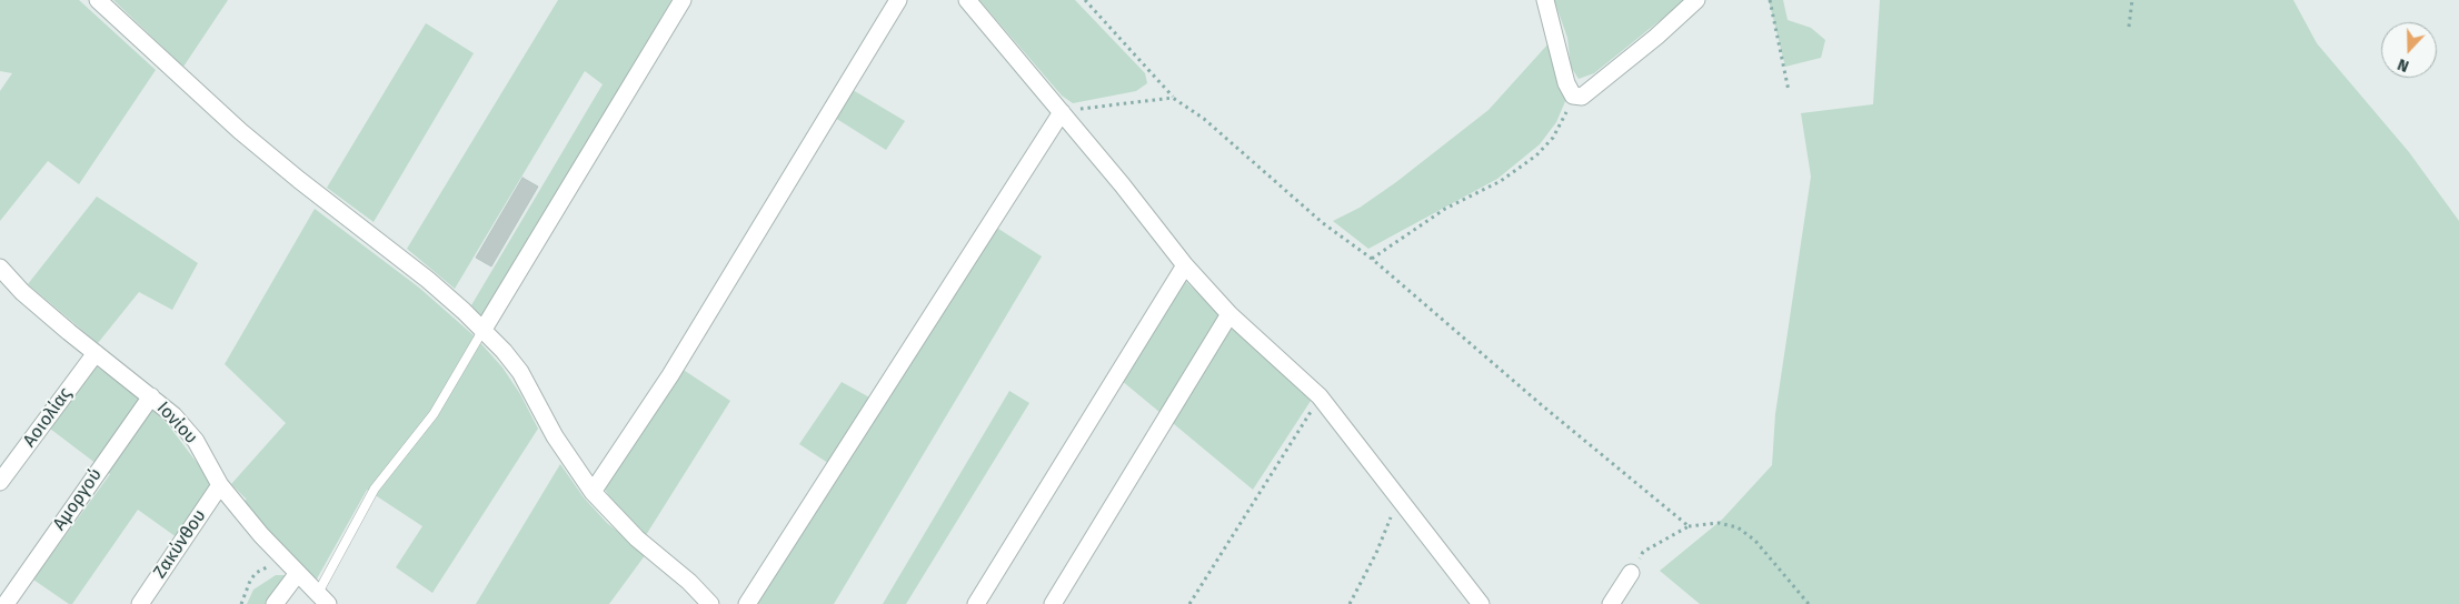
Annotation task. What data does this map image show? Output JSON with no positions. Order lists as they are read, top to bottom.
{
  "streets": {
    "street": [
      "Αοιολίας",
      "Ιονίου",
      "Αμοργού",
      "Ζακύνθου"
    ]
  },
  "crossings": [
    ["Αοιολίας", "Ιονίου"],
    ["Ιονίου", "Αμοργού"],
    ["Ιονίου", "Ζακύνθου"]
  ],
  "north": "bottom"
}
